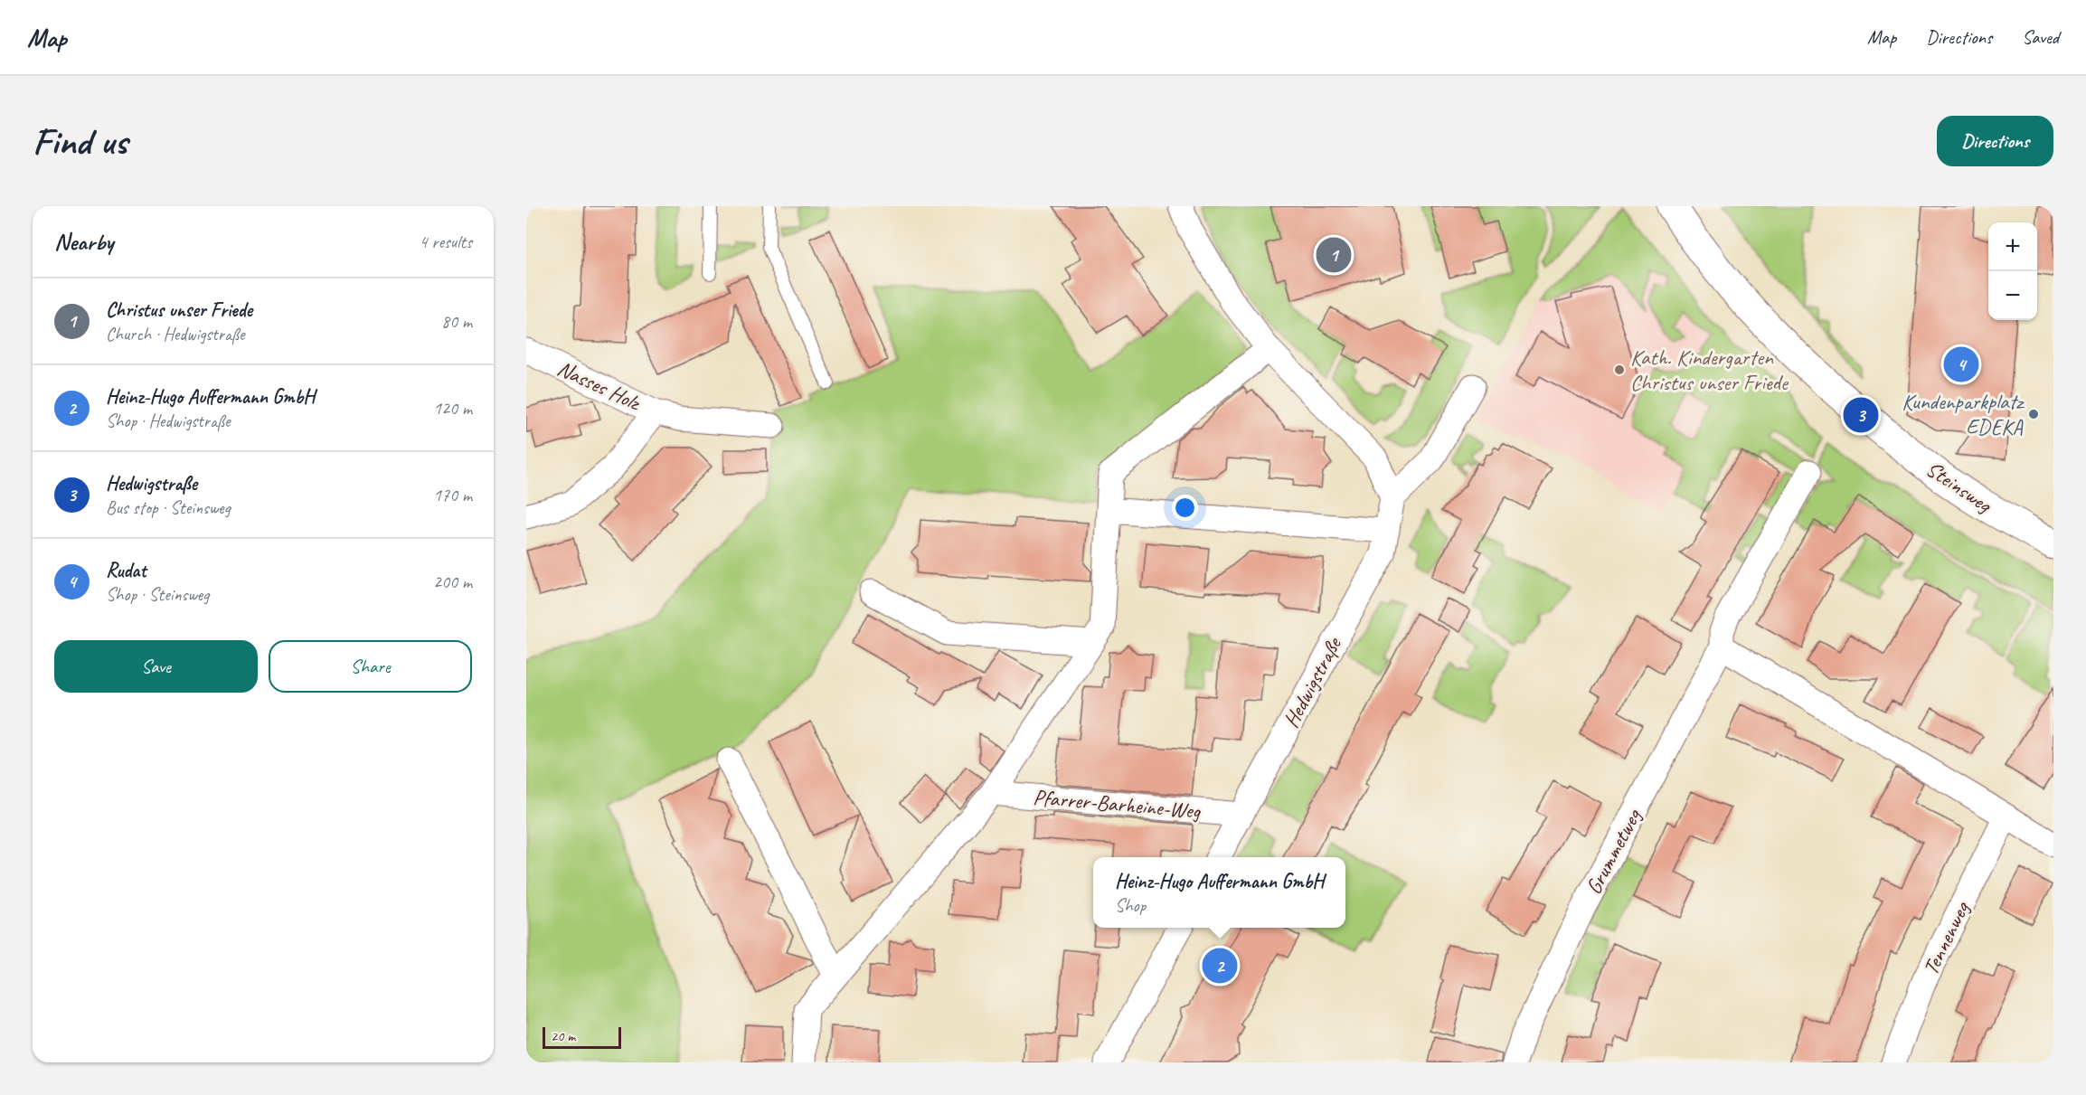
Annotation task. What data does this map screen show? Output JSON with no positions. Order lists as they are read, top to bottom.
{
  "streets": {
    "main road": ["Steinsweg"],
    "street": [
      "Nasses Holz",
      "Hedwigstraße",
      "Pfarrer-Barheine-Weg",
      "Grummetweg",
      "Tennenweg"
    ]
  },
  "crossings": [
    ["Hedwigstraße", "Pfarrer-Barheine-Weg"]
  ],
  "places": ["Kath. Kindergarten Christus unser Friede", "Kundenparkplatz EDEKA"],
  "scale_bar": "20 m",
  "page": {
    "header": "Map",
    "nav": ["Map", "Directions", "Saved"],
    "buttons": [
      "Directions",
      ["Save", "Share"]
    ],
    "title": "Find us",
    "heading": ["Nearby", "4 results"],
    "map_buttons": ["+", "−"],
    "pins": [
      "1",
      "4",
      "3",
      "2"
    ],
    "list": [
      {
        "mark": "1",
        "name": "Christus unser Friede",
        "note": "Church · Hedwigstraße",
        "value": "80 m"
      },
      {
        "mark": "2",
        "name": "Heinz-Hugo Auffermann GmbH",
        "note": "Shop · Hedwigstraße",
        "value": "120 m"
      },
      {
        "mark": "3",
        "name": "Hedwigstraße",
        "note": "Bus stop · Steinsweg",
        "value": "170 m"
      },
      {
        "mark": "4",
        "name": "Rudat",
        "note": "Shop · Steinsweg",
        "value": "200 m"
      }
    ],
    "popup": ["Heinz-Hugo Auffermann GmbH", "Shop"],
    "scale": "20 m"
  }
}
